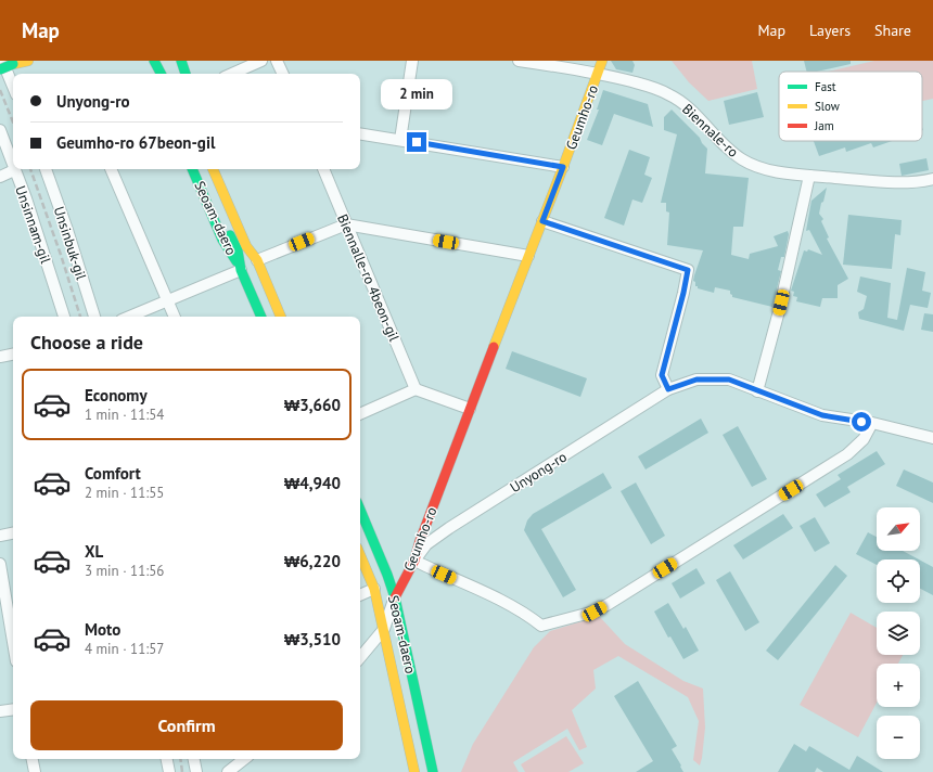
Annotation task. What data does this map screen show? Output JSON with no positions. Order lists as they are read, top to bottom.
{
  "streets": {
    "main road": ["Geumho-ro", "Seoam-daero"],
    "street": [
      "Biennale-ro",
      "Unsinnam-gil",
      "Unsinbuk-gil",
      "Biennalle-ro 4beon-gil",
      "Unyong-ro"
    ]
  },
  "crossings": [
    ["Geumho-ro", "Biennale-ro"],
    ["Geumho-ro", "Seoam-daero"],
    ["Geumho-ro", "Unyong-ro"]
  ],
  "legend": ["Fast", "Slow", "Jam"],
  "north": "top right",
  "page": {
    "header": "Map",
    "nav": ["Map", "Layers", "Share"],
    "banner": ["Unyong-ro", "Geumho-ro 67beon-gil"],
    "bubble": "2 min",
    "heading": "Choose a ride",
    "list": [
      {
        "name": "Economy",
        "note": "1 min · 11:54",
        "value": "₩3,660"
      },
      {
        "name": "Comfort",
        "note": "2 min · 11:55",
        "value": "₩4,940"
      },
      {
        "name": "XL",
        "note": "3 min · 11:56",
        "value": "₩6,220"
      },
      {
        "name": "Moto",
        "note": "4 min · 11:57",
        "value": "₩3,510"
      }
    ],
    "map_buttons": ["+", "−"],
    "buttons": "Confirm"
  }
}
